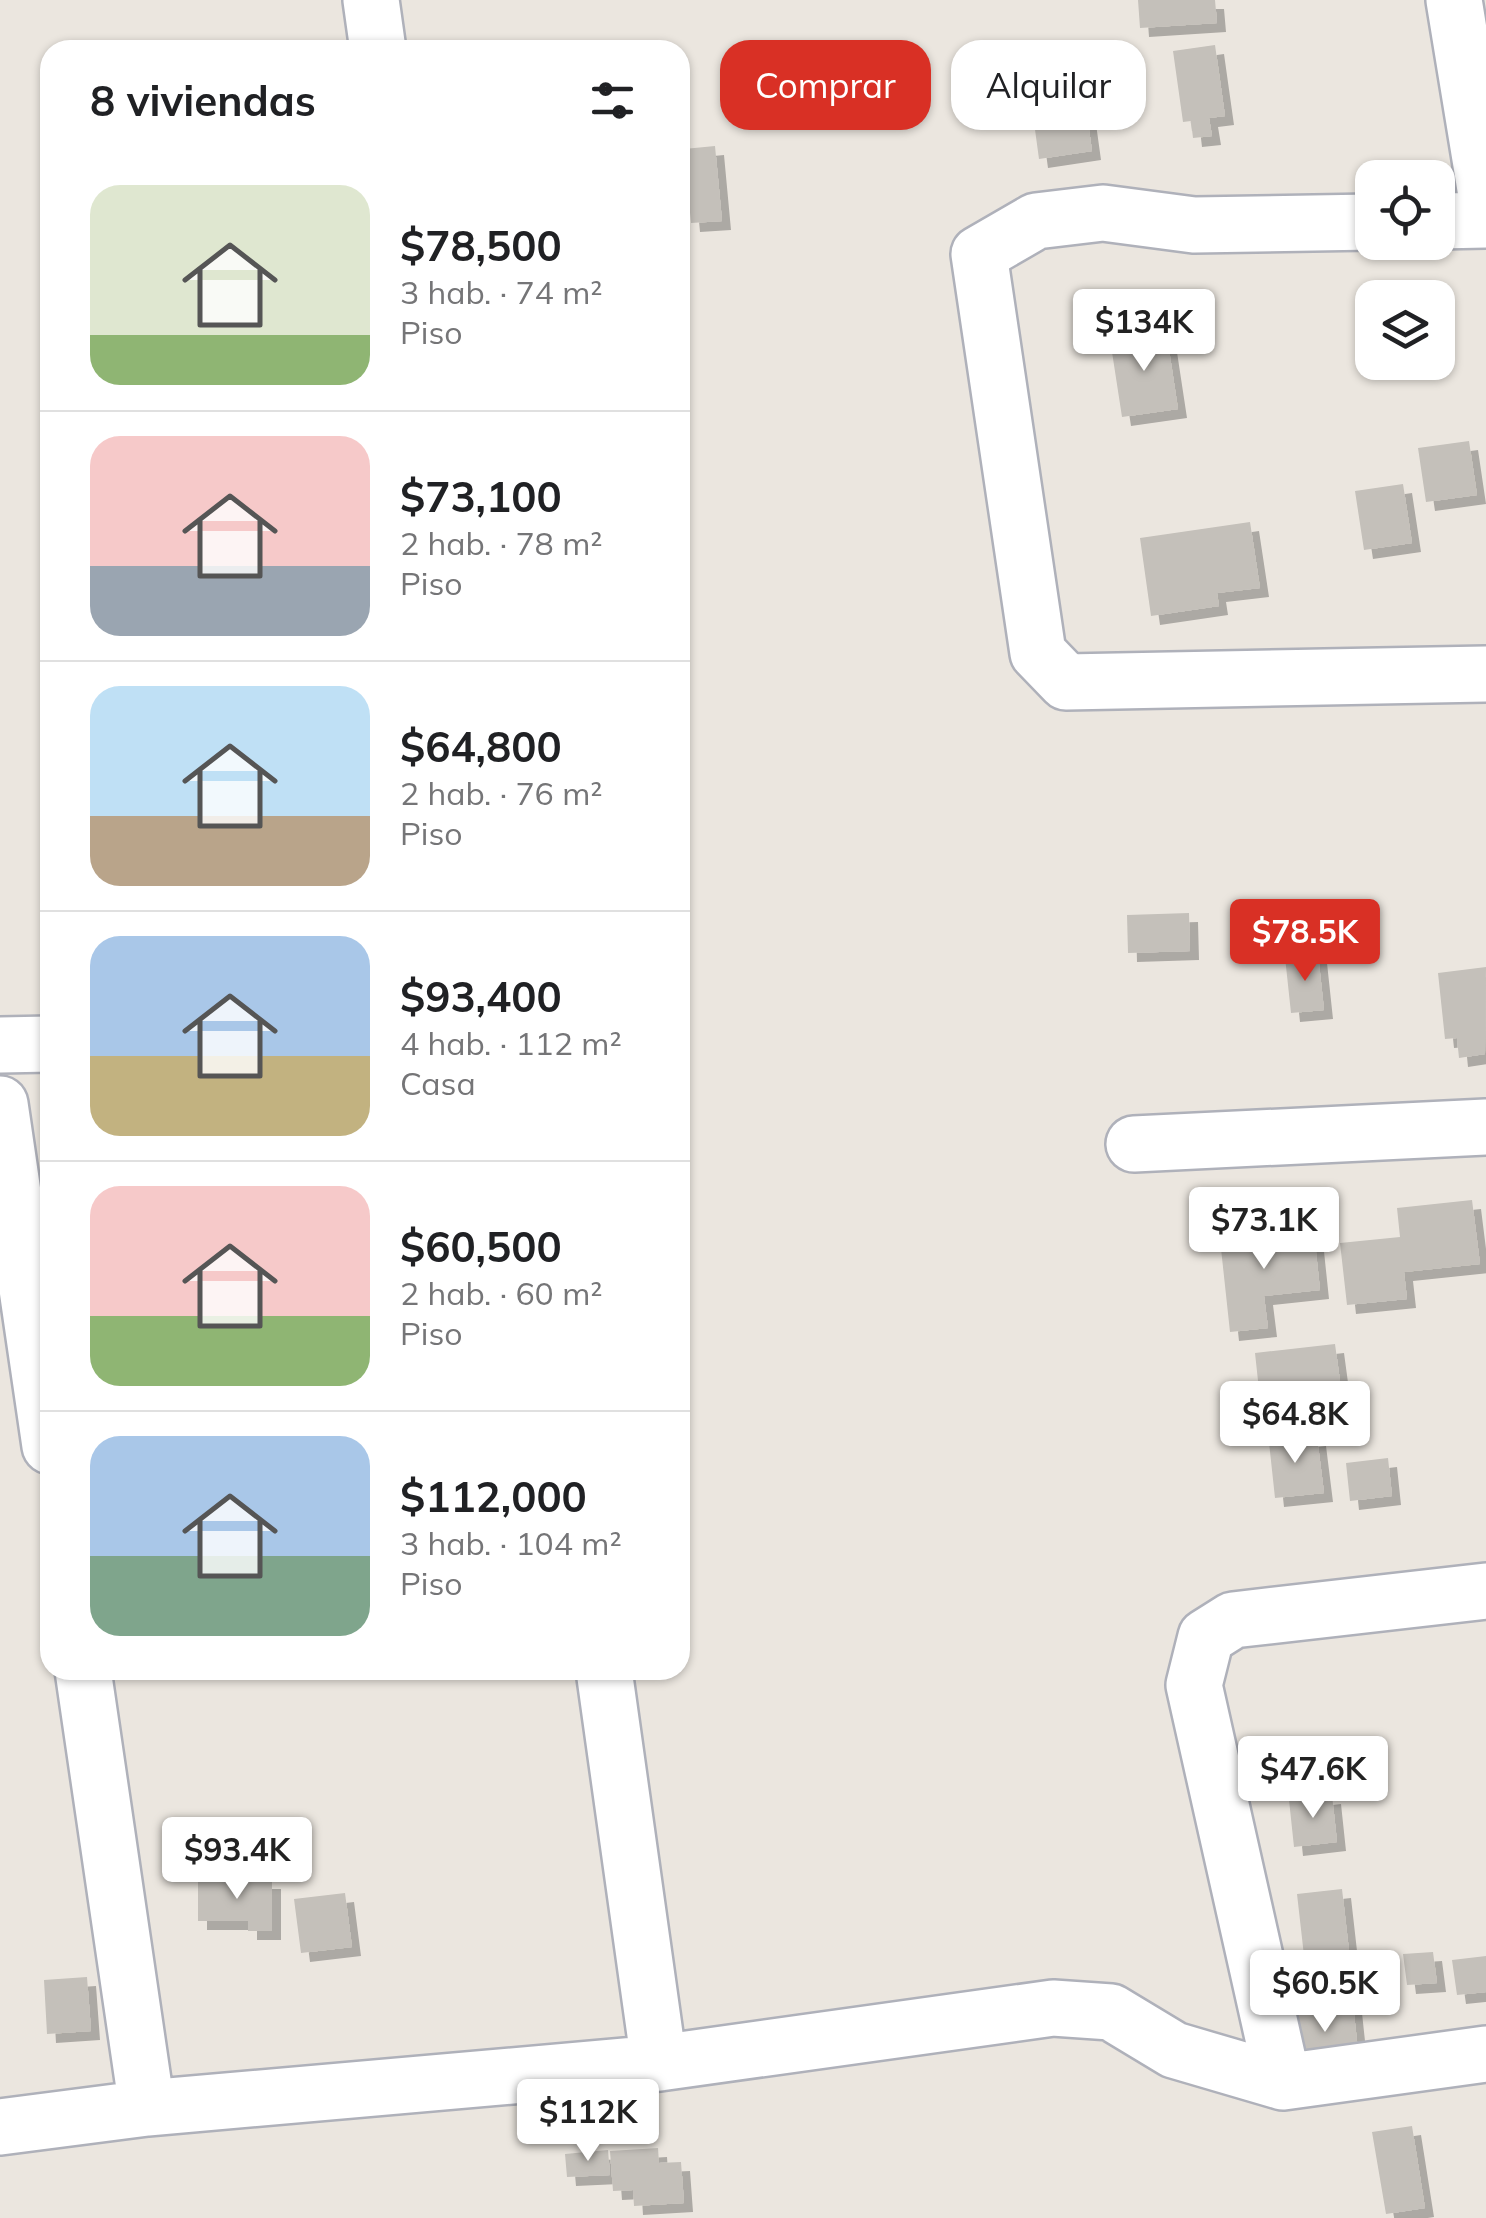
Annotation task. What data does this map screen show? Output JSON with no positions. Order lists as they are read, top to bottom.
{
  "page": {
    "chip": ["Comprar", "Alquilar"],
    "heading": "8 viviendas",
    "list": [
      {
        "name": "$78,500",
        "note": "3 hab. · 74 m² · Piso"
      },
      {
        "name": "$73,100",
        "note": "2 hab. · 78 m² · Piso"
      },
      {
        "name": "$64,800",
        "note": "2 hab. · 76 m² · Piso"
      },
      {
        "name": "$93,400",
        "note": "4 hab. · 112 m² · Casa"
      },
      {
        "name": "$60,500",
        "note": "2 hab. · 60 m² · Piso"
      },
      {
        "name": "$112,000",
        "note": "3 hab. · 104 m² · Piso"
      }
    ],
    "price": [
      "$134K",
      "$78.5K",
      "$73.1K",
      "$64.8K",
      "$47.6K",
      "$93.4K",
      "$60.5K",
      "$112K"
    ]
  }
}
